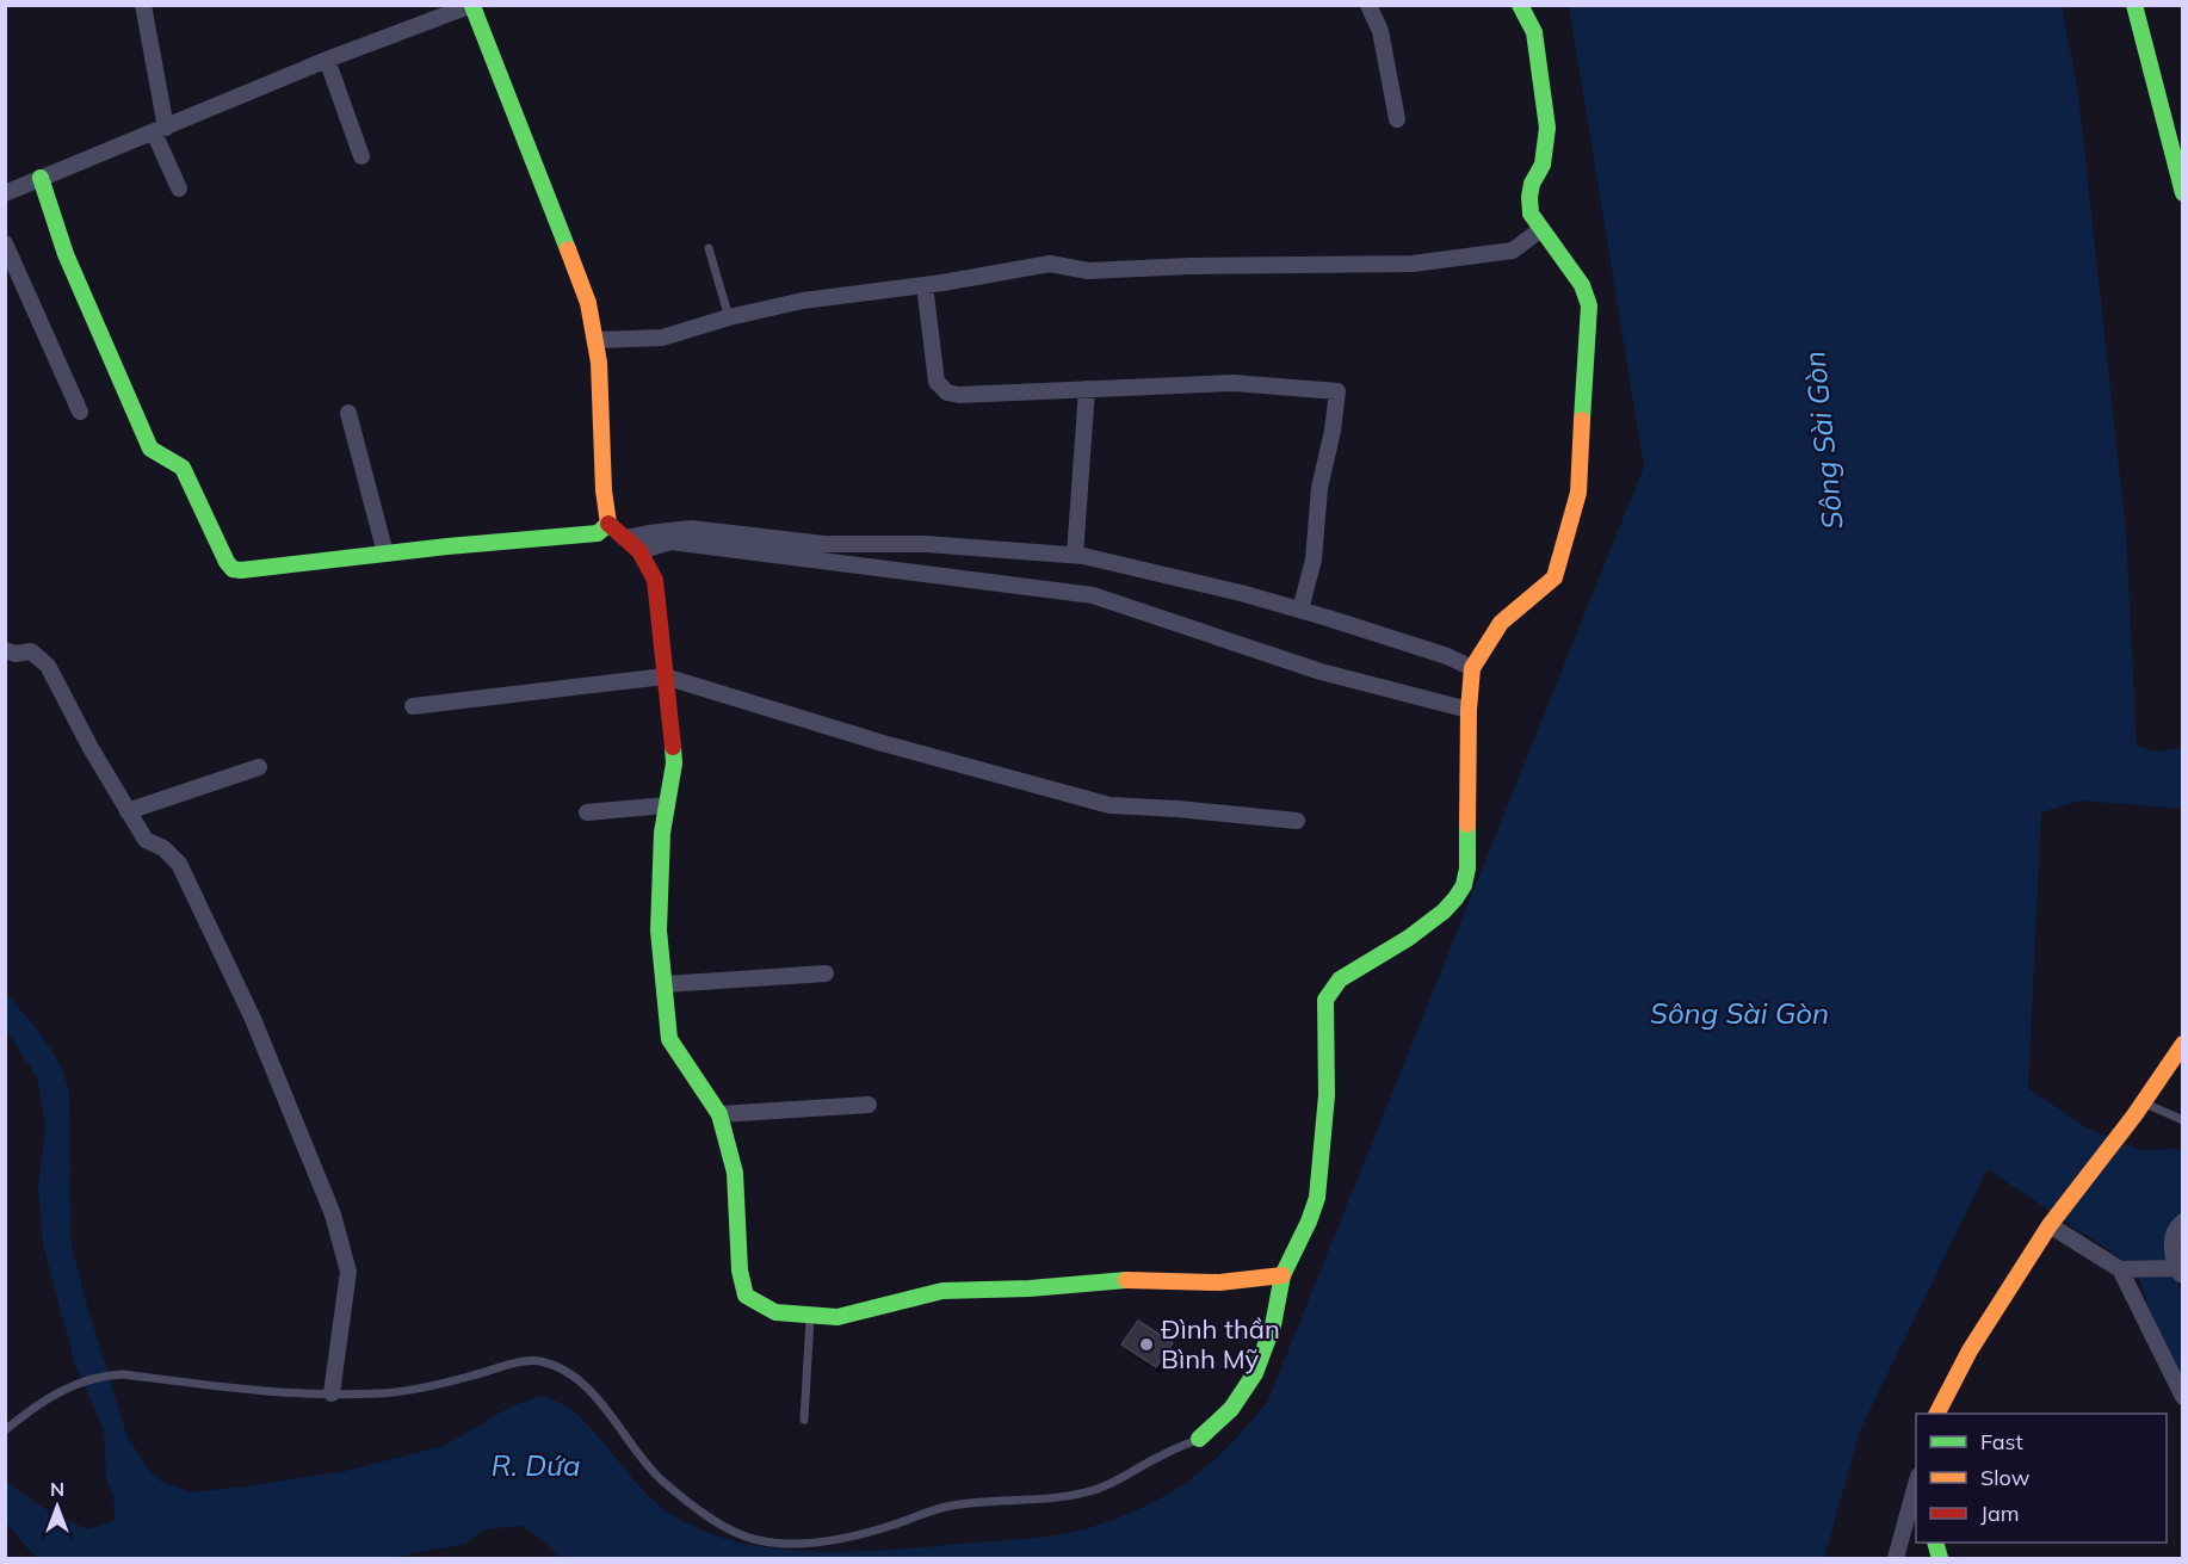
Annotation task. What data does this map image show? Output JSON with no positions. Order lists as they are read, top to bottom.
{
  "water": ["Sông Sài Gòn", "R. Dứa"],
  "places": ["Đình thần Bình Mỹ"],
  "legend": ["Fast", "Slow", "Jam"],
  "north": "top"
}
